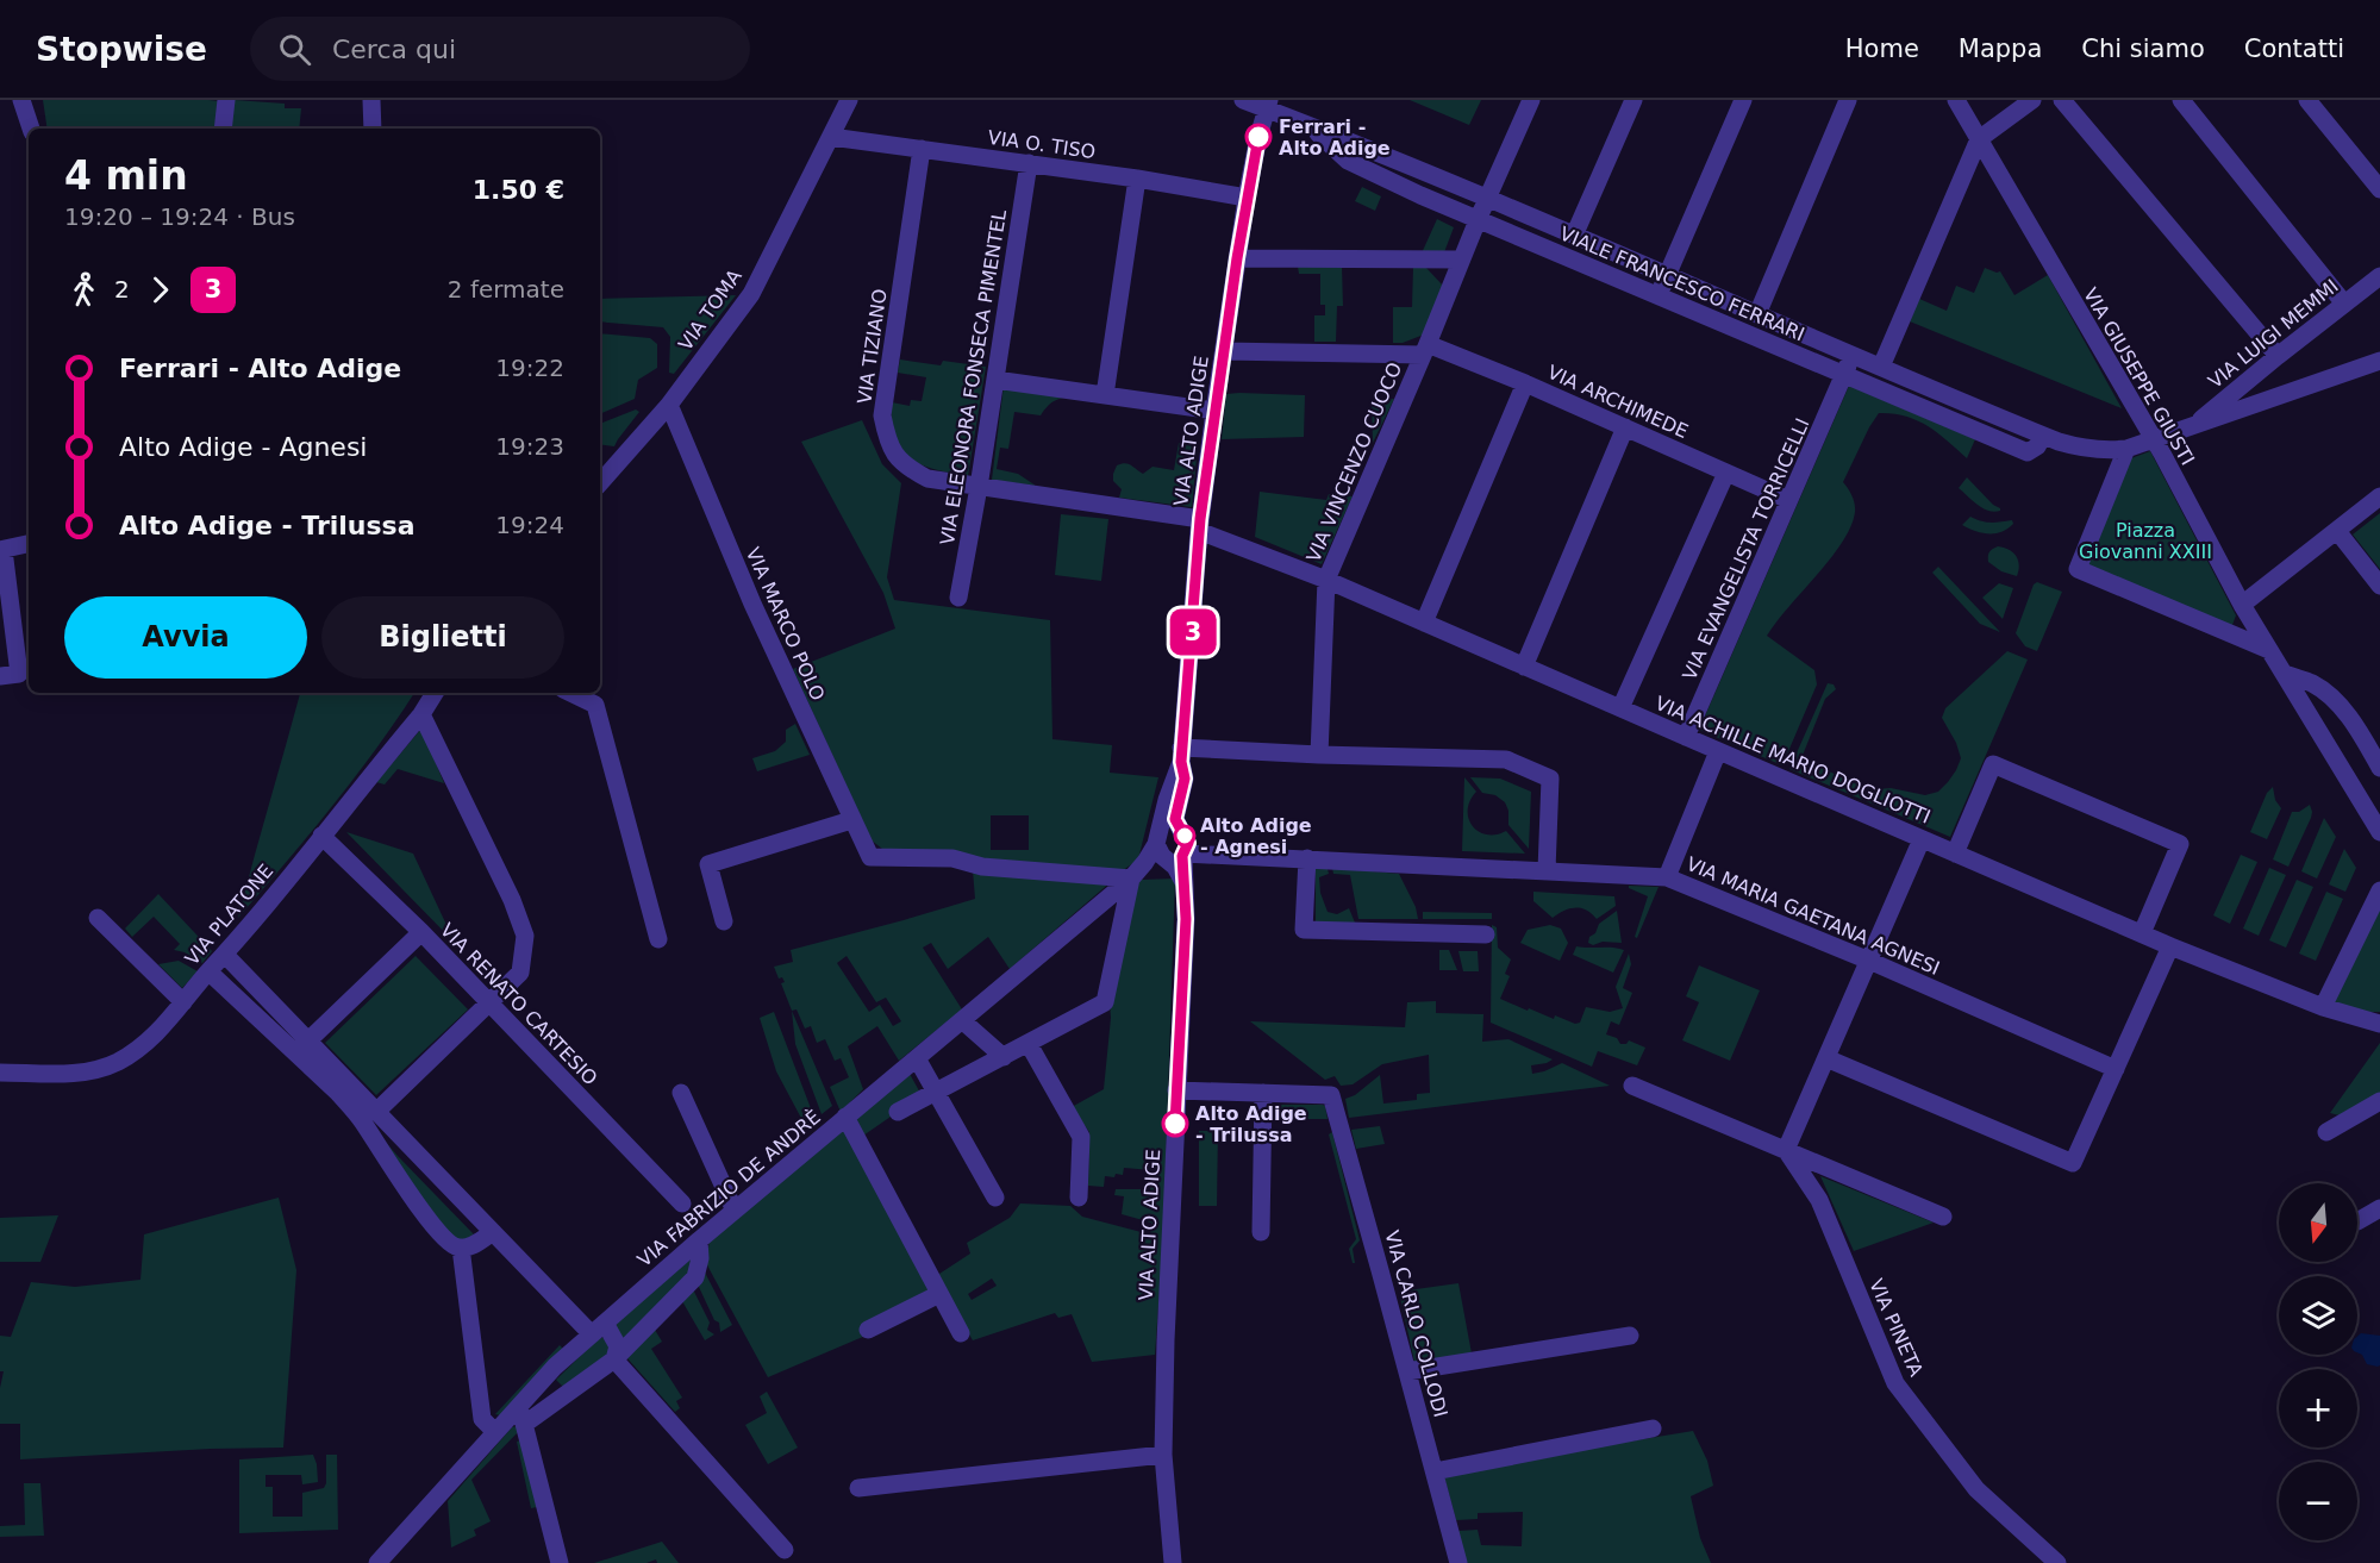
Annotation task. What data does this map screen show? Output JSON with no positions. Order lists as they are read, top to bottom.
{
  "streets": {
    "street": [
      "VIA O. TISO",
      "VIALE FRANCESCO FERRARI",
      "VIA TOMA",
      "VIA LUIGI MEMMI",
      "VIA TIZIANO",
      "VIA GIUSEPPE GIUSTI",
      "VIA ELEONORA FONSECA PIMENTEL",
      "VIA ARCHIMEDE",
      "VIA ALTO ADIGE",
      "VIA VINCENZO CUOCO",
      "VIA EVANGELISTA TORRICELLI",
      "VIA MARCO POLO",
      "VIA ACHILLE MARIO DOGLIOTTI",
      "VIA PLATONE",
      "VIA MARIA GAETANA AGNESI",
      "VIA RENATO CARTESIO",
      "VIA FABRIZIO DE ANDRÈ",
      "VIA CARLO COLLODI",
      "VIA PINETA"
    ]
  },
  "crossings": [
    ["VIA O. TISO", "VIA TOMA"],
    ["VIA O. TISO", "VIA TIZIANO"],
    ["VIA O. TISO", "VIA ELEONORA FONSECA PIMENTEL"],
    ["VIA O. TISO", "VIA ALTO ADIGE"],
    ["VIALE FRANCESCO FERRARI", "VIA LUIGI MEMMI"],
    ["VIALE FRANCESCO FERRARI", "VIA GIUSEPPE GIUSTI"],
    ["VIALE FRANCESCO FERRARI", "VIA ALTO ADIGE"],
    ["VIALE FRANCESCO FERRARI", "VIA VINCENZO CUOCO"],
    ["VIALE FRANCESCO FERRARI", "VIA EVANGELISTA TORRICELLI"],
    ["VIA TOMA", "VIA MARCO POLO"],
    ["VIA TIZIANO", "VIA ELEONORA FONSECA PIMENTEL"],
    ["VIA TIZIANO", "VIA ALTO ADIGE"],
    ["VIA TIZIANO", "VIA ACHILLE MARIO DOGLIOTTI"],
    ["VIA ARCHIMEDE", "VIA VINCENZO CUOCO"],
    ["VIA ARCHIMEDE", "VIA EVANGELISTA TORRICELLI"],
    ["VIA ALTO ADIGE", "VIA ACHILLE MARIO DOGLIOTTI"],
    ["VIA ALTO ADIGE", "VIA MARIA GAETANA AGNESI"],
    ["VIA ALTO ADIGE", "VIA FABRIZIO DE ANDRÈ"],
    ["VIA VINCENZO CUOCO", "VIA ACHILLE MARIO DOGLIOTTI"],
    ["VIA EVANGELISTA TORRICELLI", "VIA ACHILLE MARIO DOGLIOTTI"],
    ["VIA MARCO POLO", "VIA FABRIZIO DE ANDRÈ"],
    ["VIA PLATONE", "VIA RENATO CARTESIO"],
    ["VIA MARIA GAETANA AGNESI", "VIA FABRIZIO DE ANDRÈ"]
  ],
  "parks": ["Piazza Giovanni XXIII"],
  "places": ["Ferrari - Alto Adige", "Alto Adige - Agnesi", "Alto Adige - Trilussa"],
  "lines": ["bus line 3"],
  "north": "bottom",
  "page": {
    "header": "Stopwise",
    "search": "Cerca qui",
    "nav": [
      "Home",
      "Mappa",
      "Chi siamo",
      "Contatti"
    ],
    "on_map": "3",
    "heading": ["4 min", "19:20 – 19:24 · Bus", "1.50 €"],
    "legs": ["2", "3", "2 fermate"],
    "list": [
      {
        "name": "Ferrari - Alto Adige",
        "value": "19:22"
      },
      {
        "name": "Alto Adige - Agnesi",
        "value": "19:23"
      },
      {
        "name": "Alto Adige - Trilussa",
        "value": "19:24"
      }
    ],
    "buttons": ["Avvia", "Biglietti"],
    "map_buttons": ["+", "−"]
  }
}
